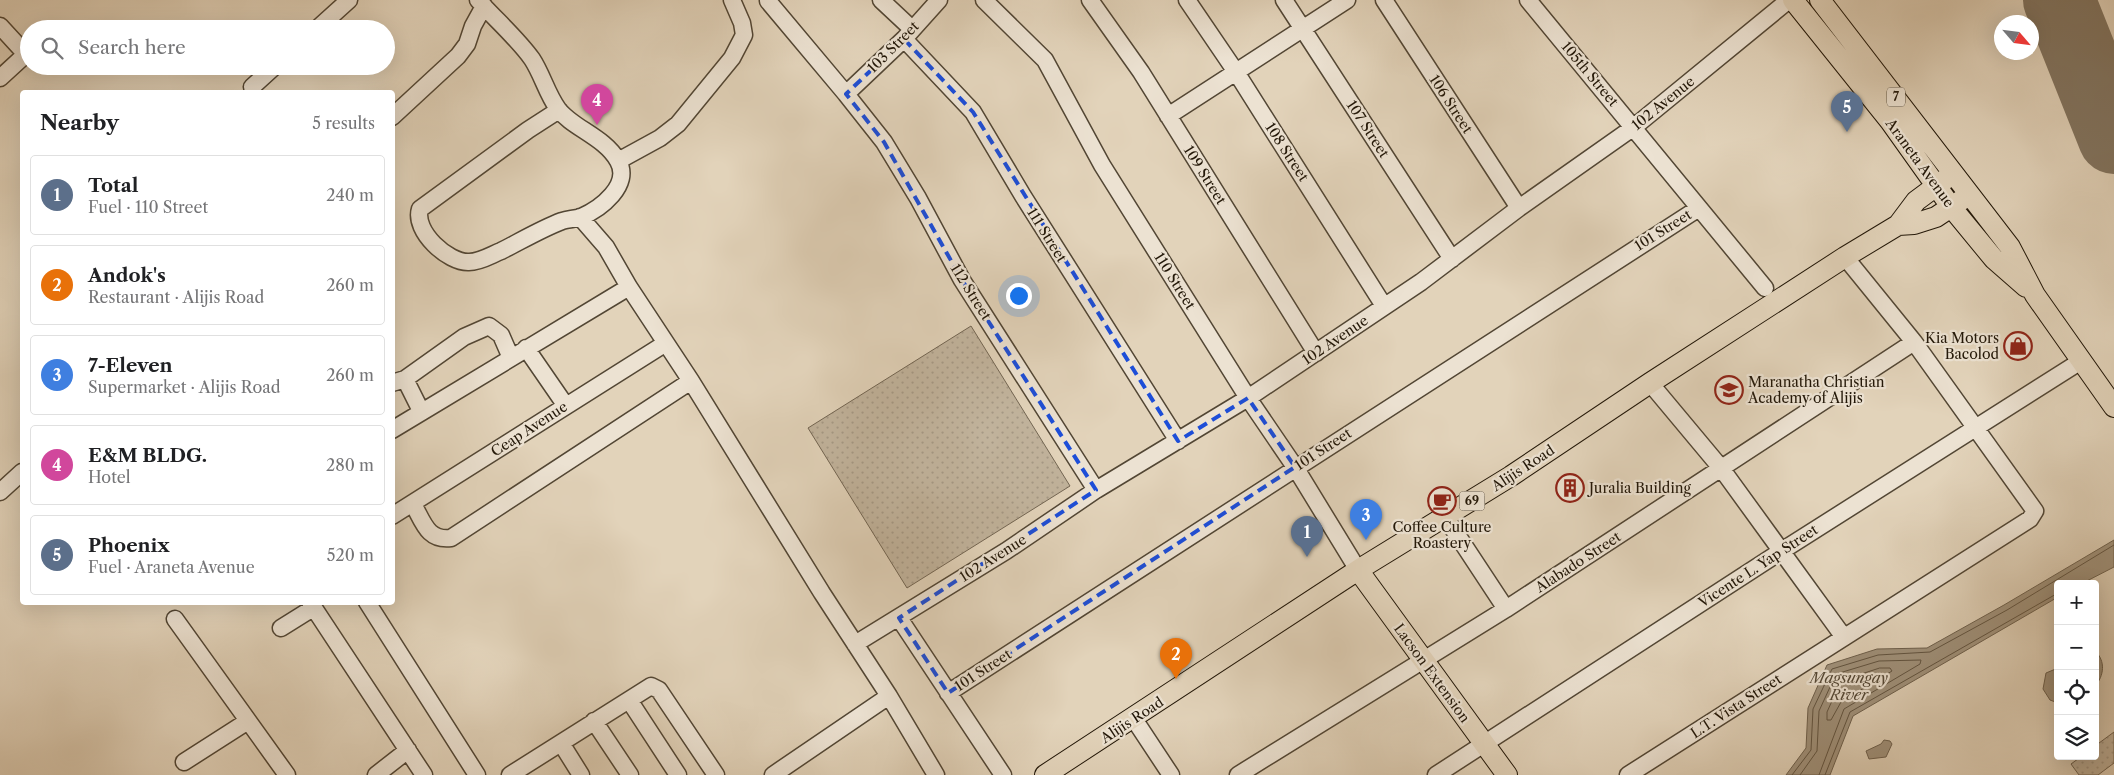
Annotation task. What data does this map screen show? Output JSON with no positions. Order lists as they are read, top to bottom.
{
  "streets": {
    "main road": [
      "7",
      "Araneta Avenue",
      "Alijis Road",
      "69",
      "Lacson Extension"
    ],
    "street": [
      "103 Street",
      "105th Street",
      "102 Avenue",
      "106 Street",
      "107 Street",
      "108 Street",
      "109 Street",
      "101 Street",
      "111 Street",
      "110 Street",
      "112 Street",
      "Ceap Avenue",
      "Alabado Street",
      "Vicente L. Yap Street",
      "L.T. Vista Street"
    ]
  },
  "crossings": [
    ["103 Street", "111 Street"],
    ["103 Street", "112 Street"],
    ["105th Street", "102 Avenue"],
    ["105th Street", "101 Street"],
    ["102 Avenue", "106 Street"],
    ["102 Avenue", "107 Street"],
    ["102 Avenue", "108 Street"],
    ["102 Avenue", "109 Street"],
    ["102 Avenue", "111 Street"],
    ["102 Avenue", "110 Street"],
    ["102 Avenue", "112 Street"],
    ["Araneta Avenue", "Alijis Road"],
    ["Araneta Avenue", "Vicente L. Yap Street"],
    ["101 Street", "110 Street"],
    ["110 Street", "Alijis Road"],
    ["110 Street", "Lacson Extension"],
    ["Alijis Road", "Lacson Extension"],
    ["Alabado Street", "Lacson Extension"],
    ["Vicente L. Yap Street", "Lacson Extension"],
    ["Vicente L. Yap Street", "L.T. Vista Street"]
  ],
  "water": ["Magsungay River"],
  "places": {
    "shop": ["Kia Motors Bacolod"],
    "school or university": ["Maranatha Christian Academy of Alijis"],
    "building": ["Juralia Building"],
    "cafe": ["Coffee Culture Roastery"]
  },
  "north": "bottom right",
  "page": {
    "search": "Search here",
    "pins": [
      "4",
      "5",
      "3",
      "1",
      "2"
    ],
    "heading": ["Nearby", "5 results"],
    "list": [
      {
        "mark": "1",
        "name": "Total",
        "note": "Fuel · 110 Street",
        "value": "240 m"
      },
      {
        "mark": "2",
        "name": "Andok's",
        "note": "Restaurant · Alijis Road",
        "value": "260 m"
      },
      {
        "mark": "3",
        "name": "7-Eleven",
        "note": "Supermarket · Alijis Road",
        "value": "260 m"
      },
      {
        "mark": "4",
        "name": "E&M BLDG.",
        "note": "Hotel",
        "value": "280 m"
      },
      {
        "mark": "5",
        "name": "Phoenix",
        "note": "Fuel · Araneta Avenue",
        "value": "520 m"
      }
    ],
    "map_buttons": ["+", "−"]
  }
}
